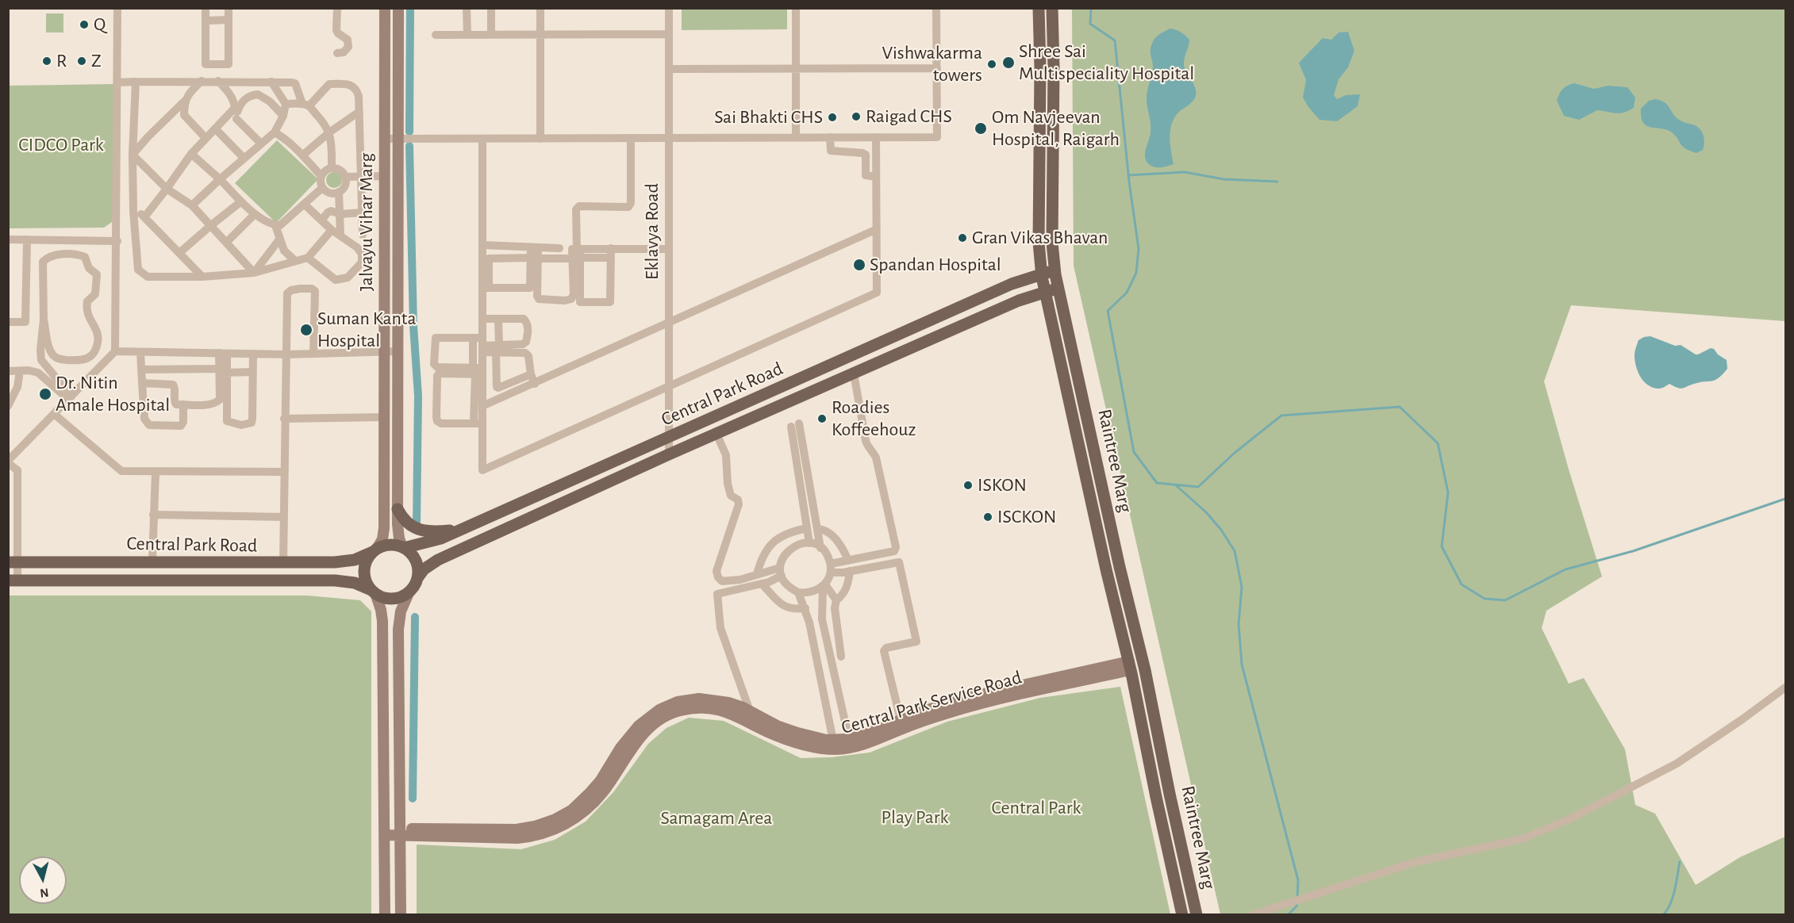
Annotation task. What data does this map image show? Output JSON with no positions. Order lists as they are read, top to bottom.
{
  "streets": {
    "main road": [
      "Jalvayu Vihar Marg",
      "Central Park Road",
      "Raintree Marg",
      "Central Park Service Road"
    ],
    "street": ["Eklavya Road"]
  },
  "crossings": [
    ["Jalvayu Vihar Marg", "Central Park Road"],
    ["Eklavya Road", "Central Park Road"],
    ["Central Park Road", "Raintree Marg"],
    ["Raintree Marg", "Central Park Service Road"]
  ],
  "parks": [
    "CIDCO Park",
    "Central Park",
    "Play Park",
    "Samagam Area"
  ],
  "places": [
    "Q",
    "R",
    "Z",
    "Shree Sai Multispeciality Hospital",
    "Vishwakarma towers",
    "Raigad CHS",
    "Sai Bhakti CHS",
    "Om Navjeevan Hospital, Raigarh",
    "Gran Vikas Bhavan",
    "Spandan Hospital",
    "Suman Kanta Hospital",
    "Dr. Nitin Amale Hospital",
    "Roadies Koffeehouz",
    "ISKON",
    "ISCKON"
  ],
  "north": "bottom"
}
